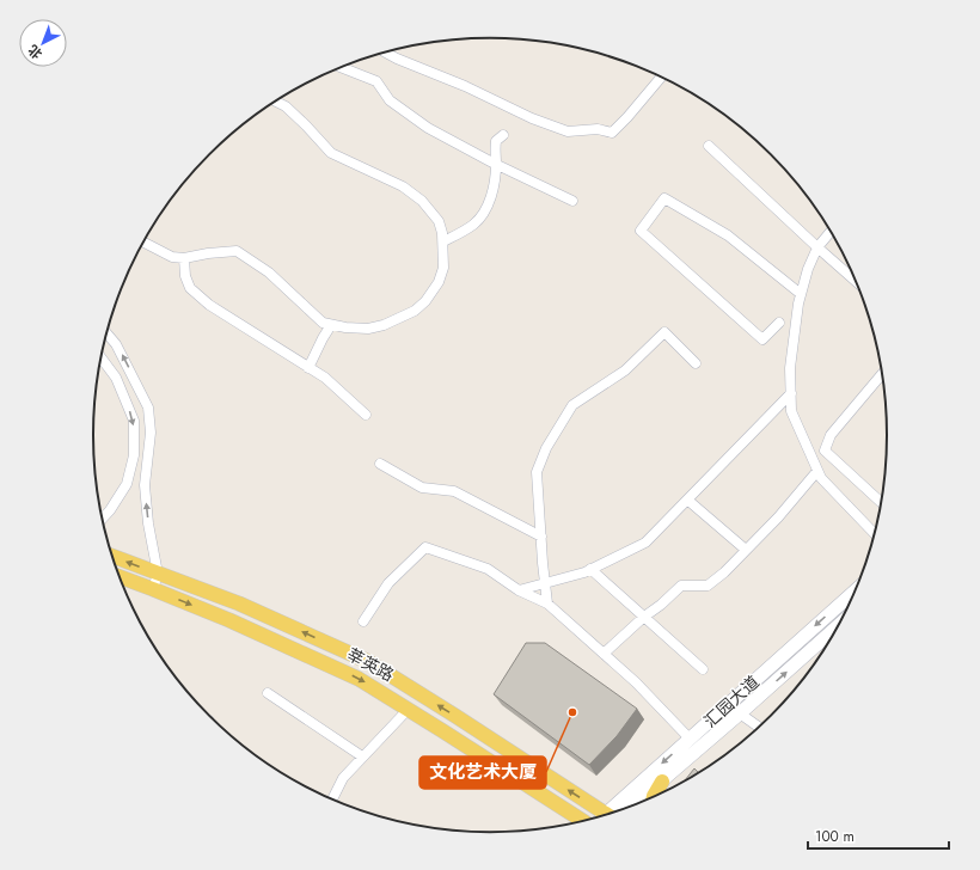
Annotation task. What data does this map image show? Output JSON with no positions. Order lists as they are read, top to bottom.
{
  "streets": {
    "main road": ["莘英路", "汇园大道"]
  },
  "places": ["文化艺术大厦"],
  "scale_bar": "100 m",
  "north": "bottom left"
}
